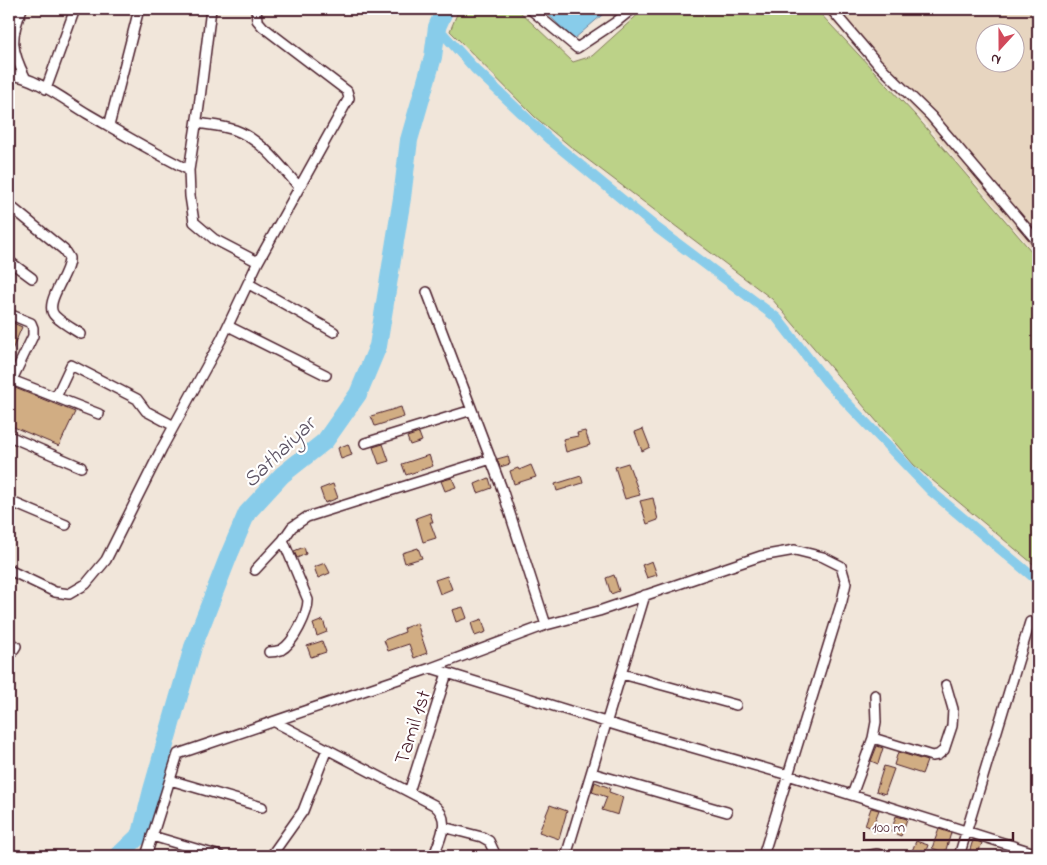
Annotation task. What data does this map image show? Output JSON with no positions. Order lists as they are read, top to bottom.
{
  "streets": {
    "street": ["Tamil 1st"]
  },
  "water": ["Sathaiyar"],
  "scale_bar": "100 m",
  "north": "bottom"
}
